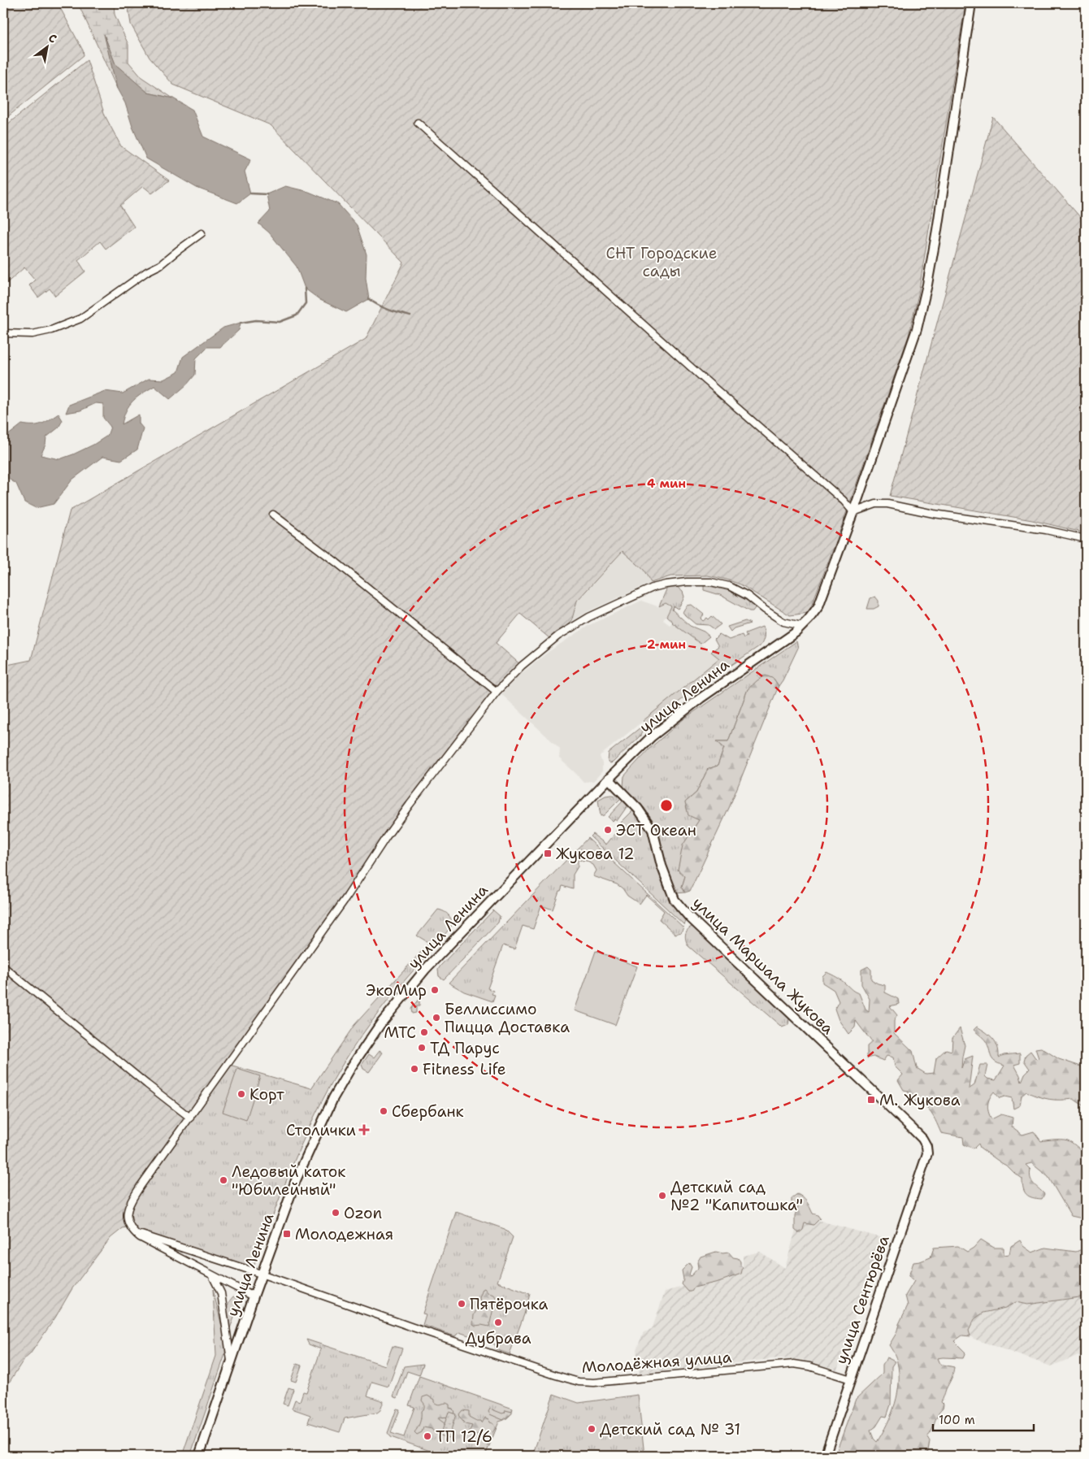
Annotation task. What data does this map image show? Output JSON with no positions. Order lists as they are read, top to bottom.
{
  "streets": {
    "main road": ["улица Ленина", "улица Маршала Жукова", "улица Сентюрёва"],
    "street": ["Молодёжная улица"]
  },
  "crossings": [
    ["улица Ленина", "улица Маршала Жукова"],
    ["улица Ленина", "Молодёжная улица"],
    ["улица Маршала Жукова", "улица Сентюрёва"],
    ["улица Сентюрёва", "Молодёжная улица"]
  ],
  "parks": ["СНТ Городские сады"],
  "places": {
    "other": [
      "ЭСТ Океан",
      "ЭкоМир",
      "Беллиссимо Пицца Доставка",
      "МТС",
      "ТД Парус",
      "Fitness Life",
      "Корт",
      "Сбербанк",
      "Ледовый каток \"Юбилейный\"",
      "Детский сад №2 \"Капитошка\"",
      "Ozon",
      "Пятёрочка",
      "Дубрава",
      "Детский сад № 31",
      "ТП 12/6"
    ],
    "transit": ["Жукова 12", "М. Жукова", "Молодежная"],
    "health": ["Столички"]
  },
  "scale_bar": "100 m",
  "north": "top right",
  "rings": ["4 мин", "2 мин"]
}
